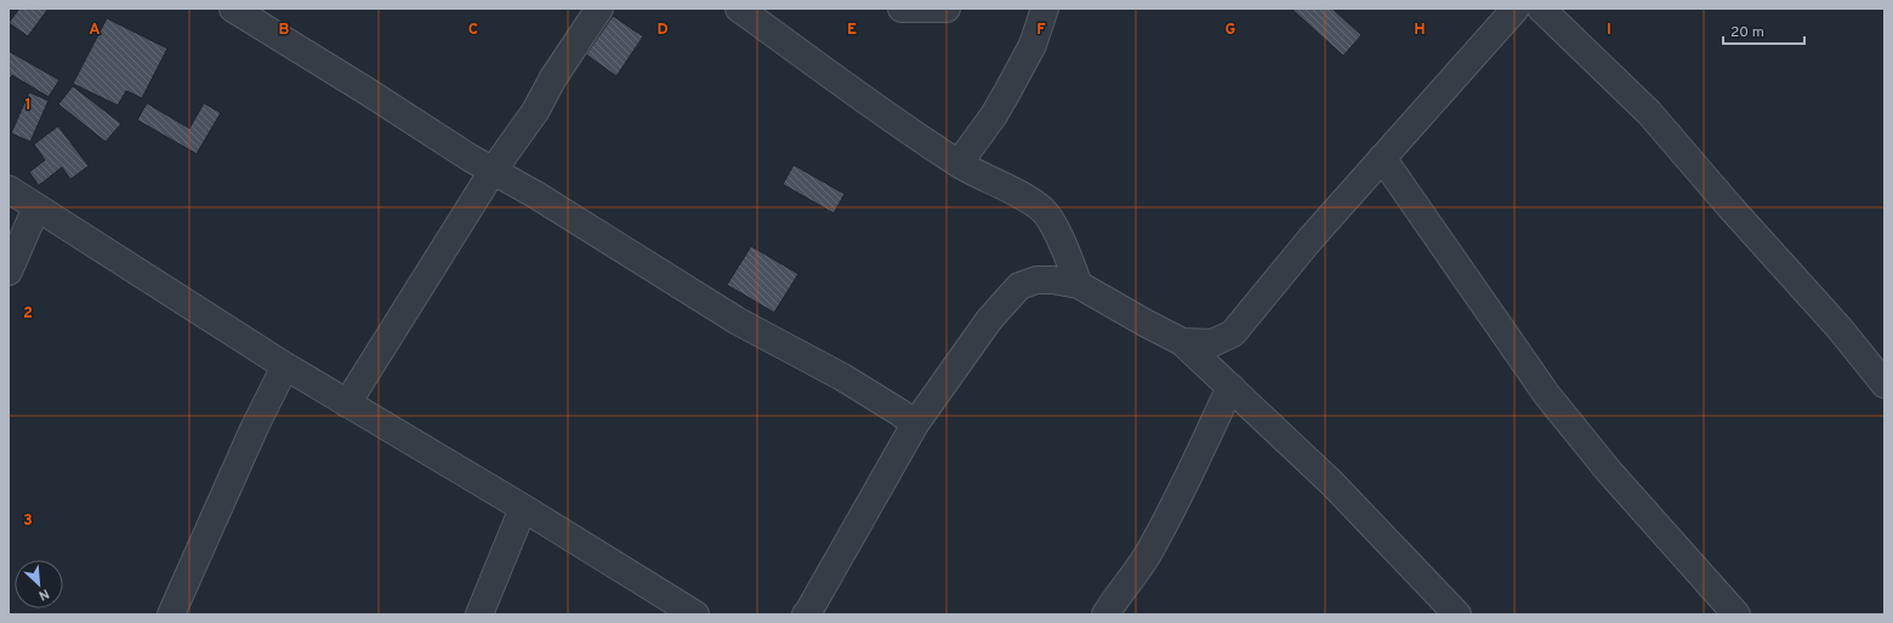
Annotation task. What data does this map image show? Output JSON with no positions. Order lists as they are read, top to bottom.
{
  "scale_bar": "20 m",
  "north": "bottom right",
  "grid": {
    "columns": [
      "A",
      "B",
      "C",
      "D",
      "E",
      "F",
      "G",
      "H",
      "I"
    ],
    "rows": ["1", "2", "3"]
  }
}
